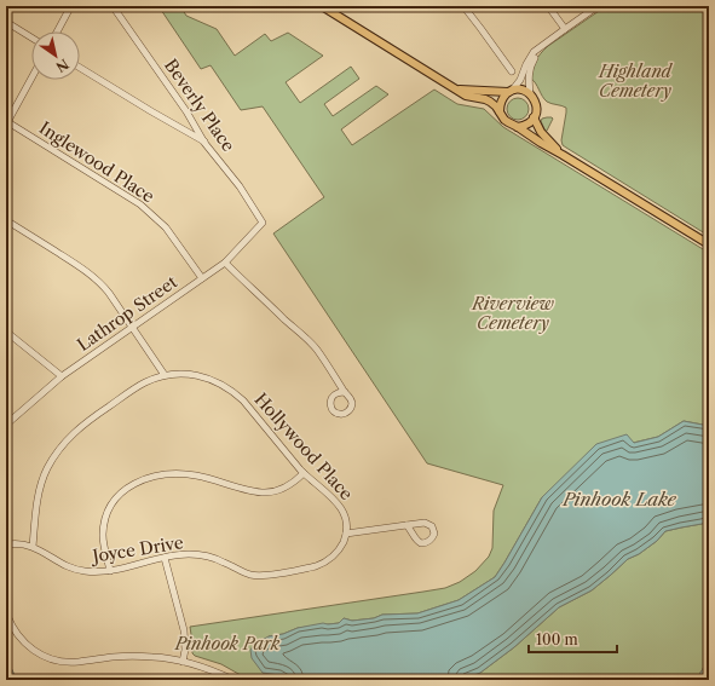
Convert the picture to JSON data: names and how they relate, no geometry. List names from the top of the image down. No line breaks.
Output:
{"streets":{"street":["Beverly Place","Inglewood Place","Lathrop Street","Hollywood Place","Joyce Drive"]},"crossings":[["Beverly Place","Lathrop Street"],["Inglewood Place","Lathrop Street"],["Hollywood Place","Joyce Drive"]],"water":["Pinhook Lake"],"parks":["Highland Cemetery","Riverview Cemetery","Pinhook Park"],"scale_bar":"100 m","north":"bottom right"}
